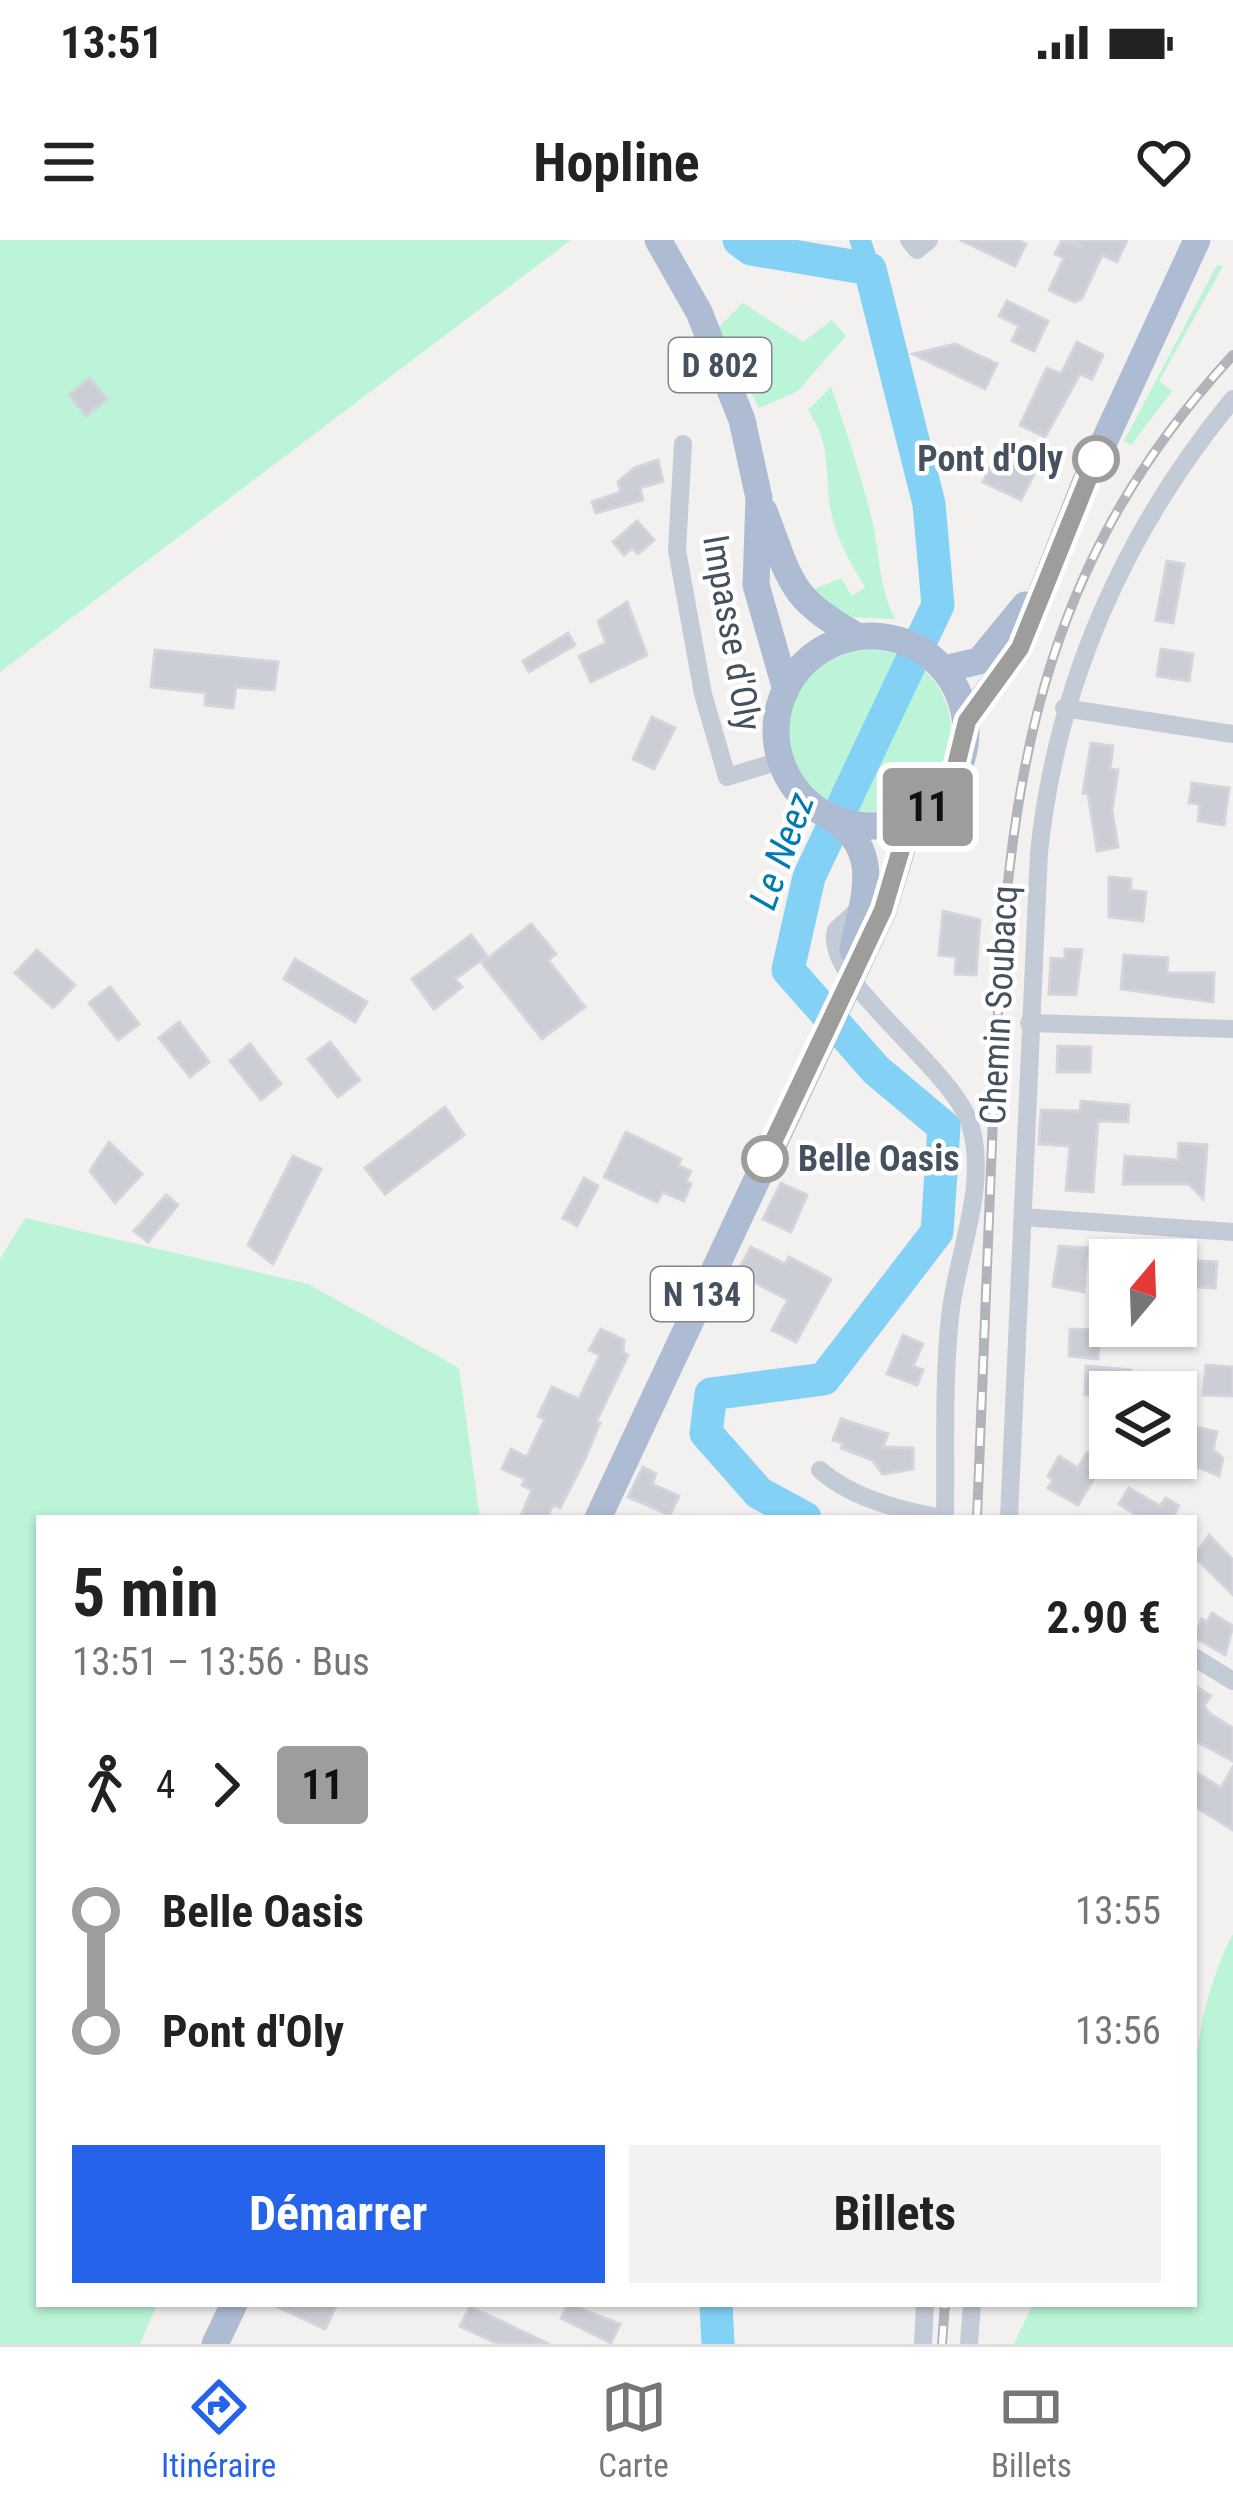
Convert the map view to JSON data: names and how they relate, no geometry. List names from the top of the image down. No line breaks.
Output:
{"streets":{"main road":["D 802","N 134"],"street":["Impasse d'Oly","Chemin Soubacq"]},"crossings":[["D 802","Impasse d'Oly"],["D 802","N 134"],["Impasse d'Oly","N 134"]],"water":["Le Neez"],"places":["Pont d'Oly","Belle Oasis"],"lines":["bus line 11"],"north":"top","page":{"status":"13:51","header":"Hopline","on_map":"11","heading":["5 min","13:51 – 13:56 · Bus","2.90 €"],"legs":["4","11"],"list":[{"name":"Belle Oasis","value":"13:55"},{"name":"Pont d'Oly","value":"13:56"}],"buttons":["Démarrer","Billets"],"tabs":["Itinéraire","Carte","Billets"]}}
